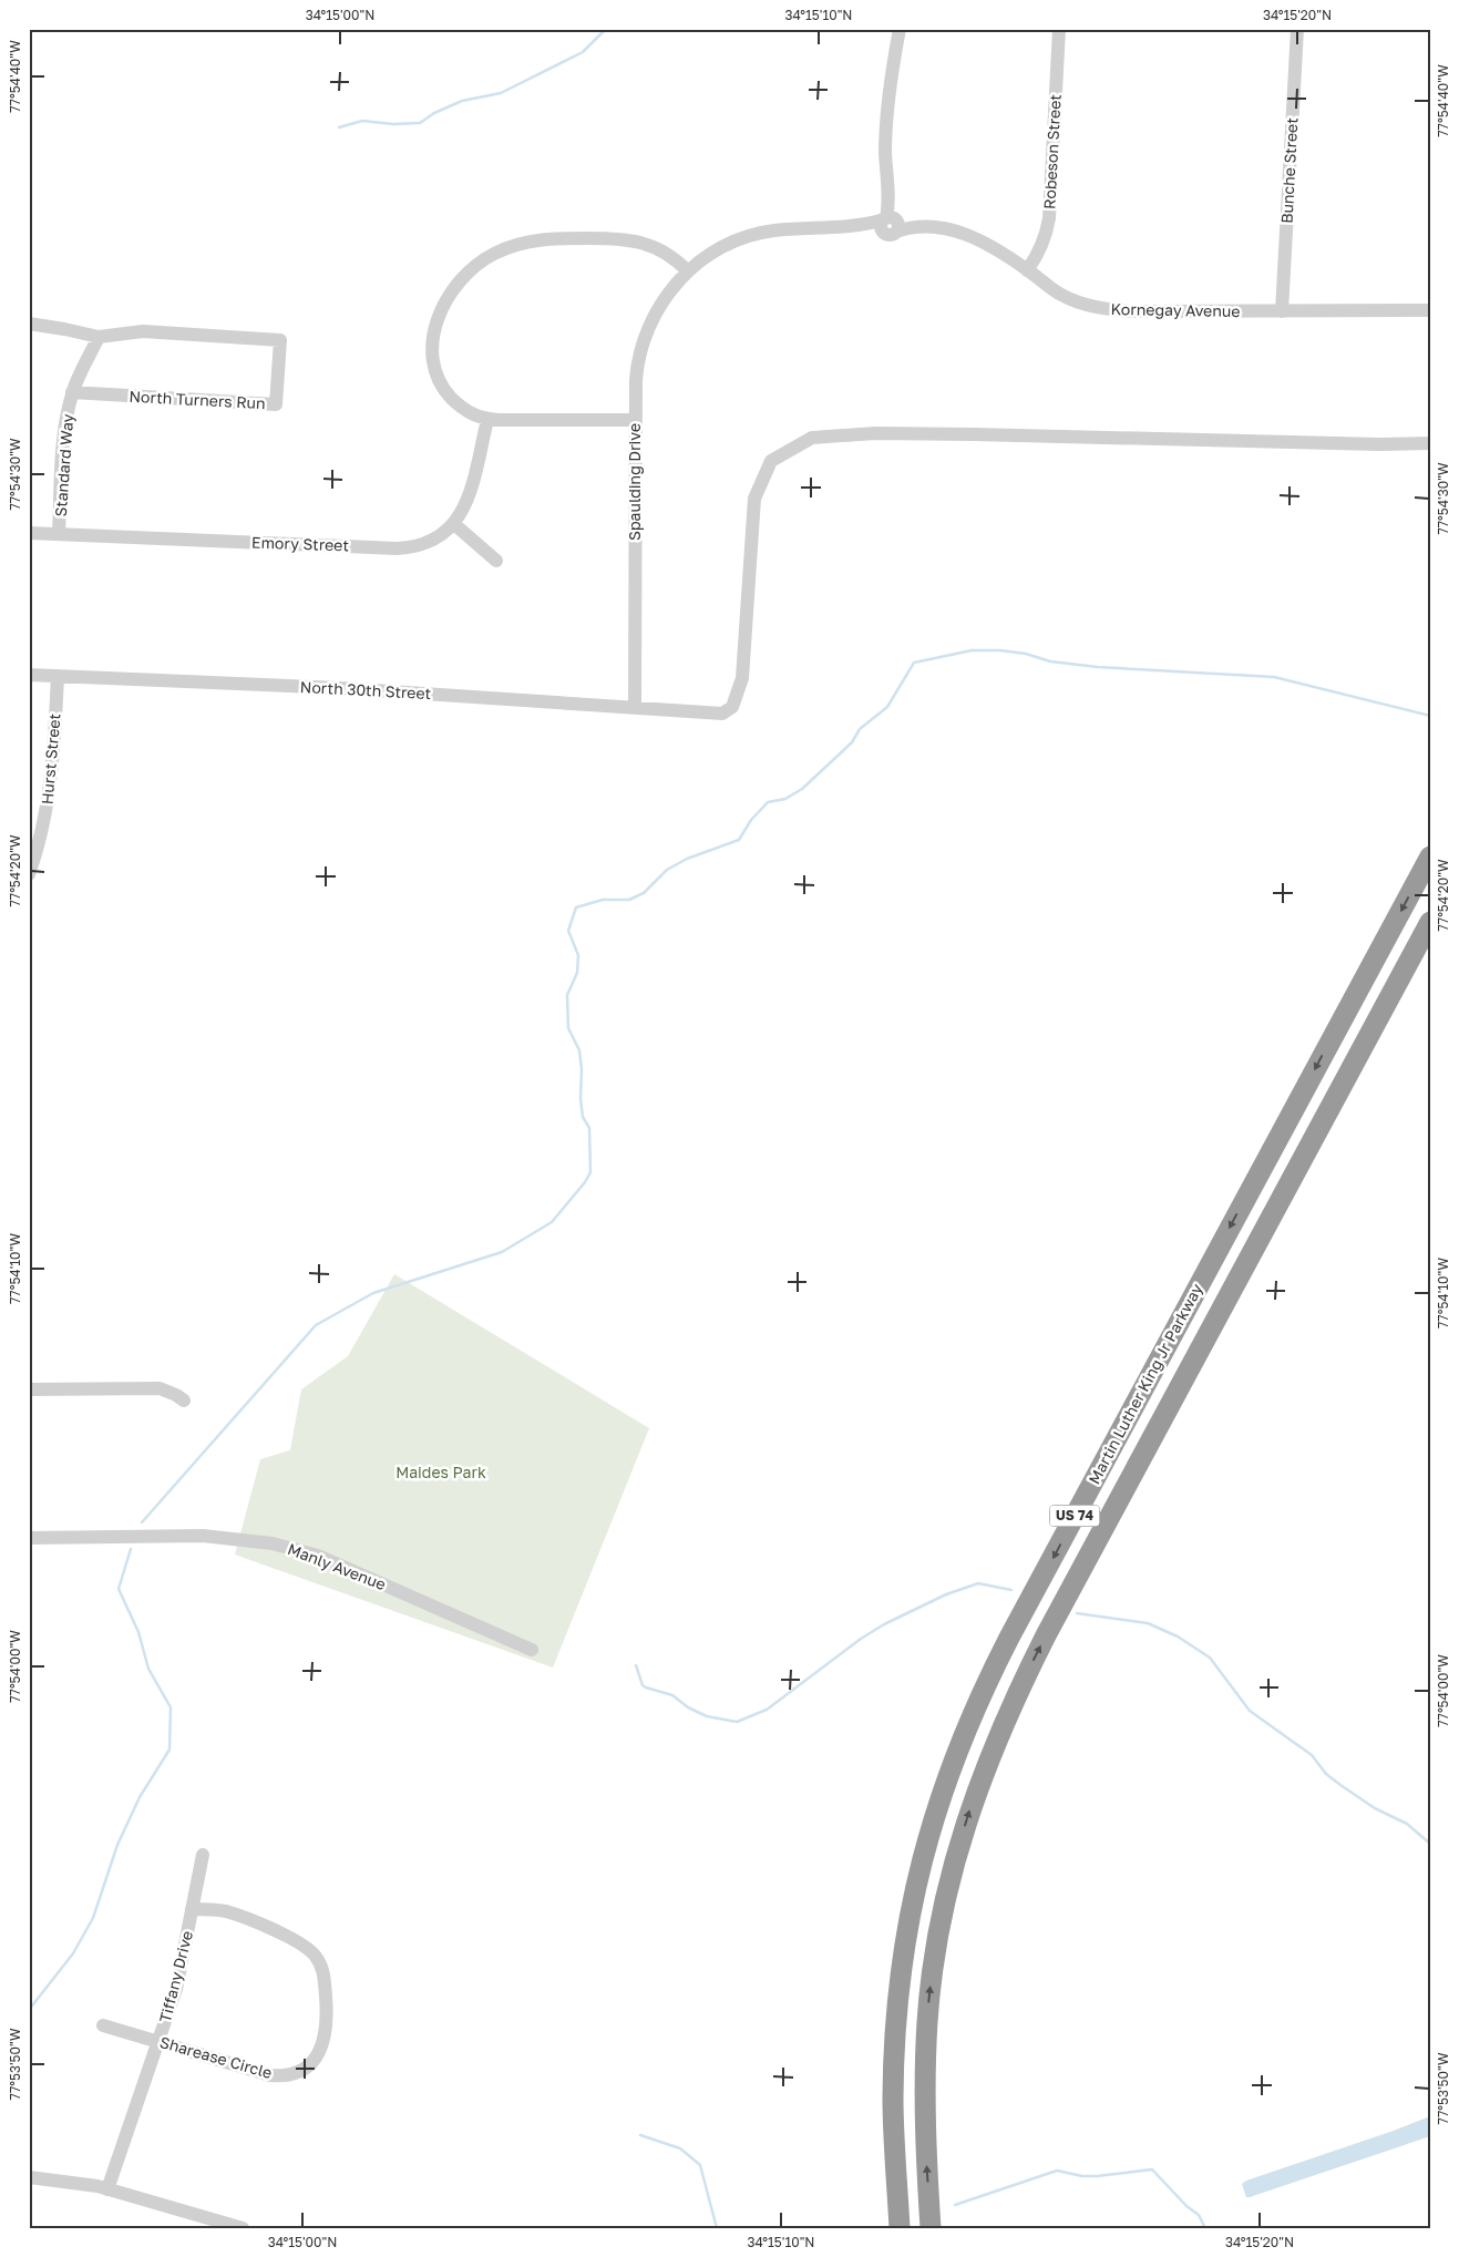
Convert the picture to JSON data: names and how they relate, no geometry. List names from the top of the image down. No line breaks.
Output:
{"streets":{"highway":["Martin Luther King Jr Parkway","US 74"],"street":["Robeson Street","Bunche Street","Kornegay Avenue","North Turners Run","Standard Way","Spaulding Drive","Emory Street","North 30th Street","Hurst Street","Manly Avenue","Tiffany Drive","Sharease Circle"]},"crossings":[["Robeson Street","Kornegay Avenue"],["Bunche Street","Kornegay Avenue"],["Kornegay Avenue","Spaulding Drive"],["North Turners Run","Standard Way"],["Standard Way","Emory Street"],["Spaulding Drive","North 30th Street"],["North 30th Street","Hurst Street"],["Tiffany Drive","Sharease Circle"]],"parks":["Maides Park"],"coordinates":["34°15'00\"N","34°15'10\"N","34°15'20\"N","77°54'40\"W","77°54'30\"W","77°54'20\"W","77°54'10\"W","77°54'00\"W","77°53'50\"W"]}
